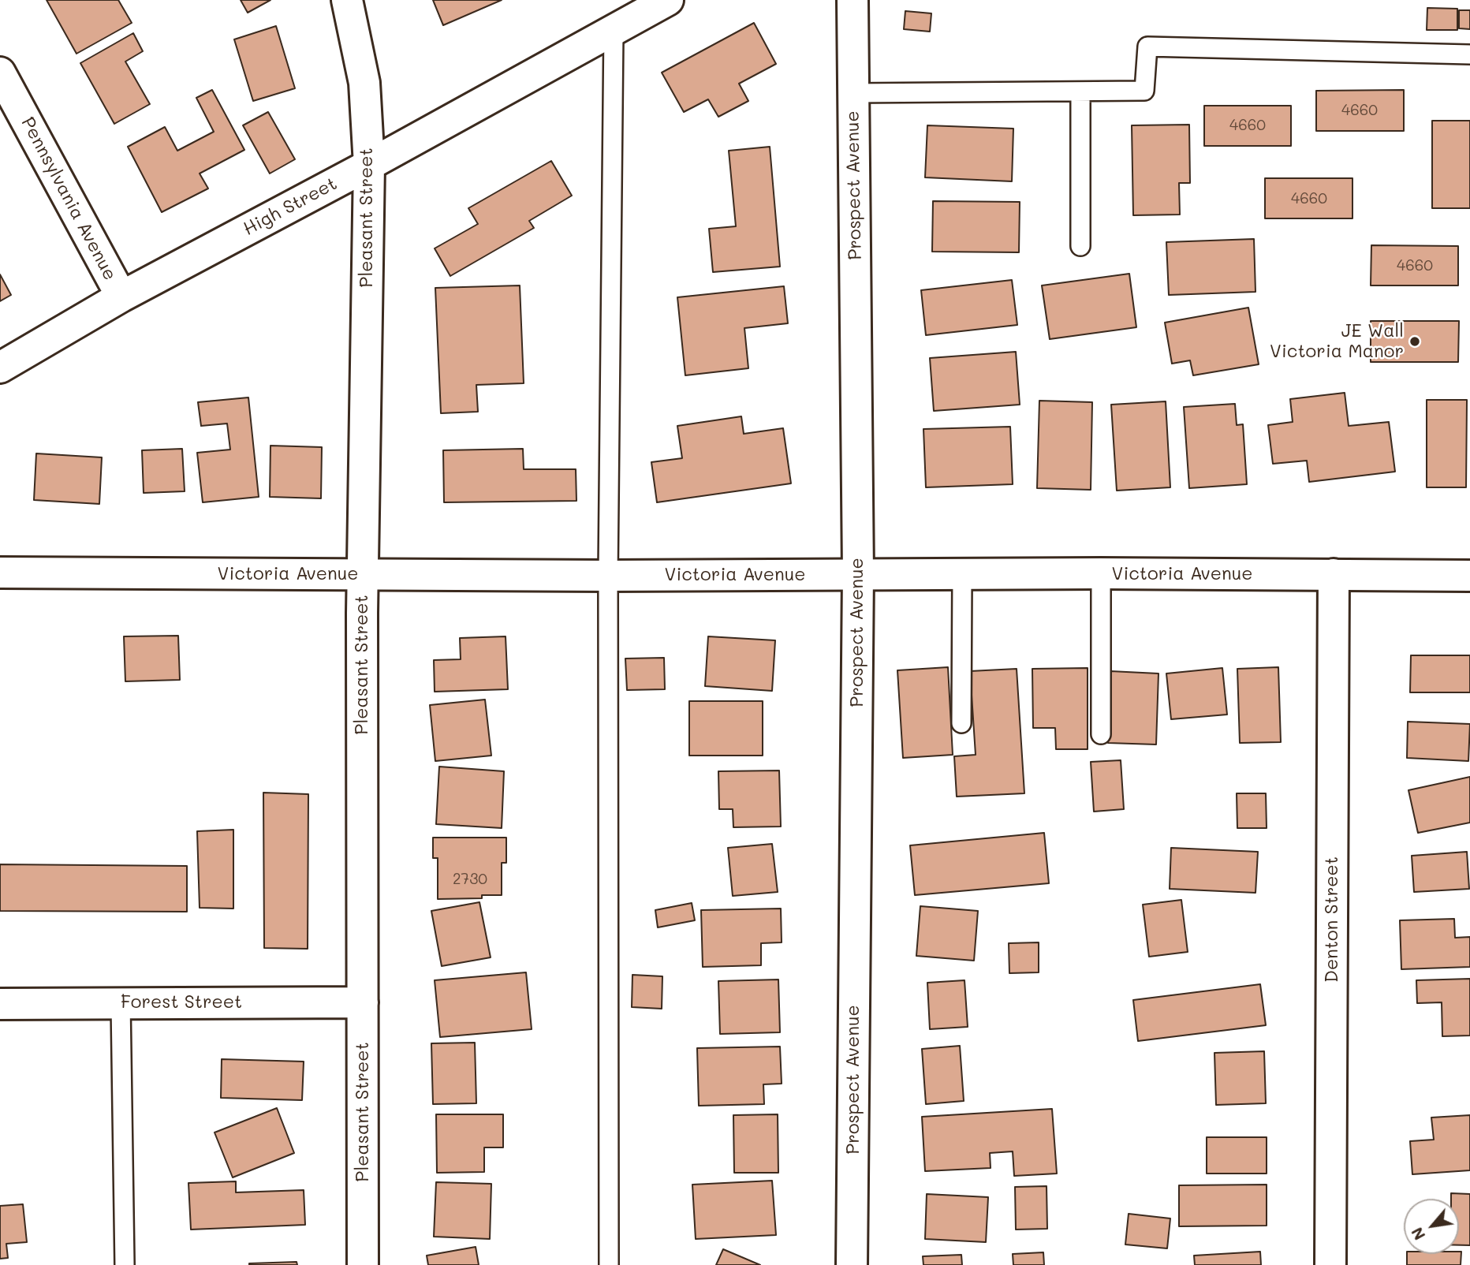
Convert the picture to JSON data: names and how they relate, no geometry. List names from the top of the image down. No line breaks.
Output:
{"streets":{"street":["Prospect Avenue","Pennsylvania Avenue","High Street","Pleasant Street","Victoria Avenue","Denton Street","Forest Street"]},"crossings":[["Prospect Avenue","Victoria Avenue"],["Pennsylvania Avenue","High Street"],["High Street","Pleasant Street"],["Pleasant Street","Victoria Avenue"],["Pleasant Street","Forest Street"],["Victoria Avenue","Denton Street"]],"places":["JE Wall Victoria Manor"],"house_numbers":["4660","4660","4660","4660","2730"],"north":"bottom left"}
